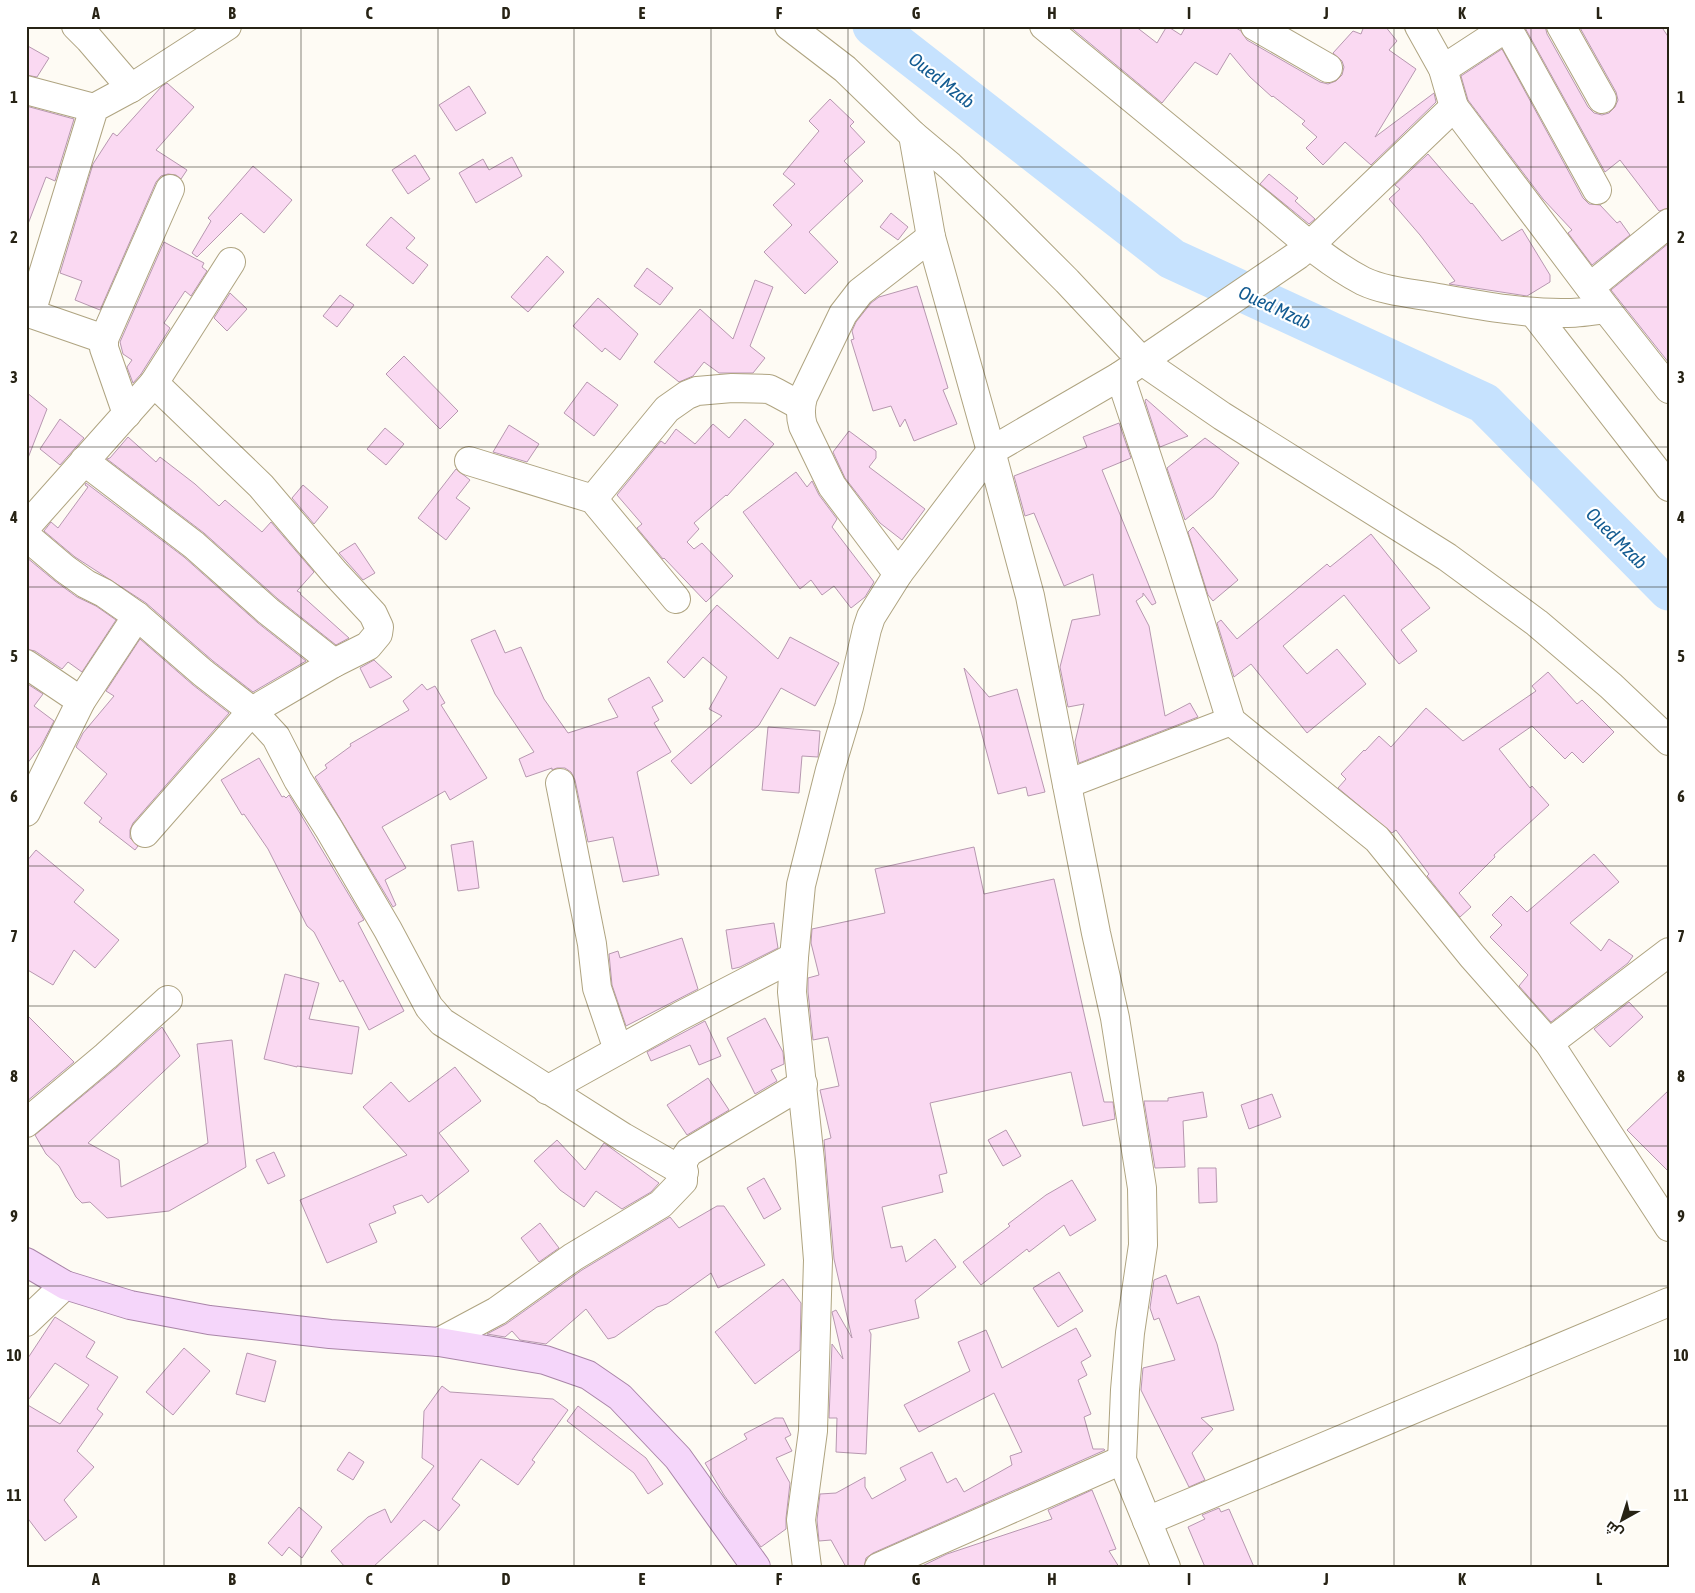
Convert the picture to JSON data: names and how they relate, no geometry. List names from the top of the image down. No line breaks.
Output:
{"water":["Oued Mzab"],"north":"bottom left","grid":{"columns":["A","B","C","D","E","F","G","H","I","J","K","L"],"rows":["1","2","3","4","5","6","7","8","9","10","11"]}}
